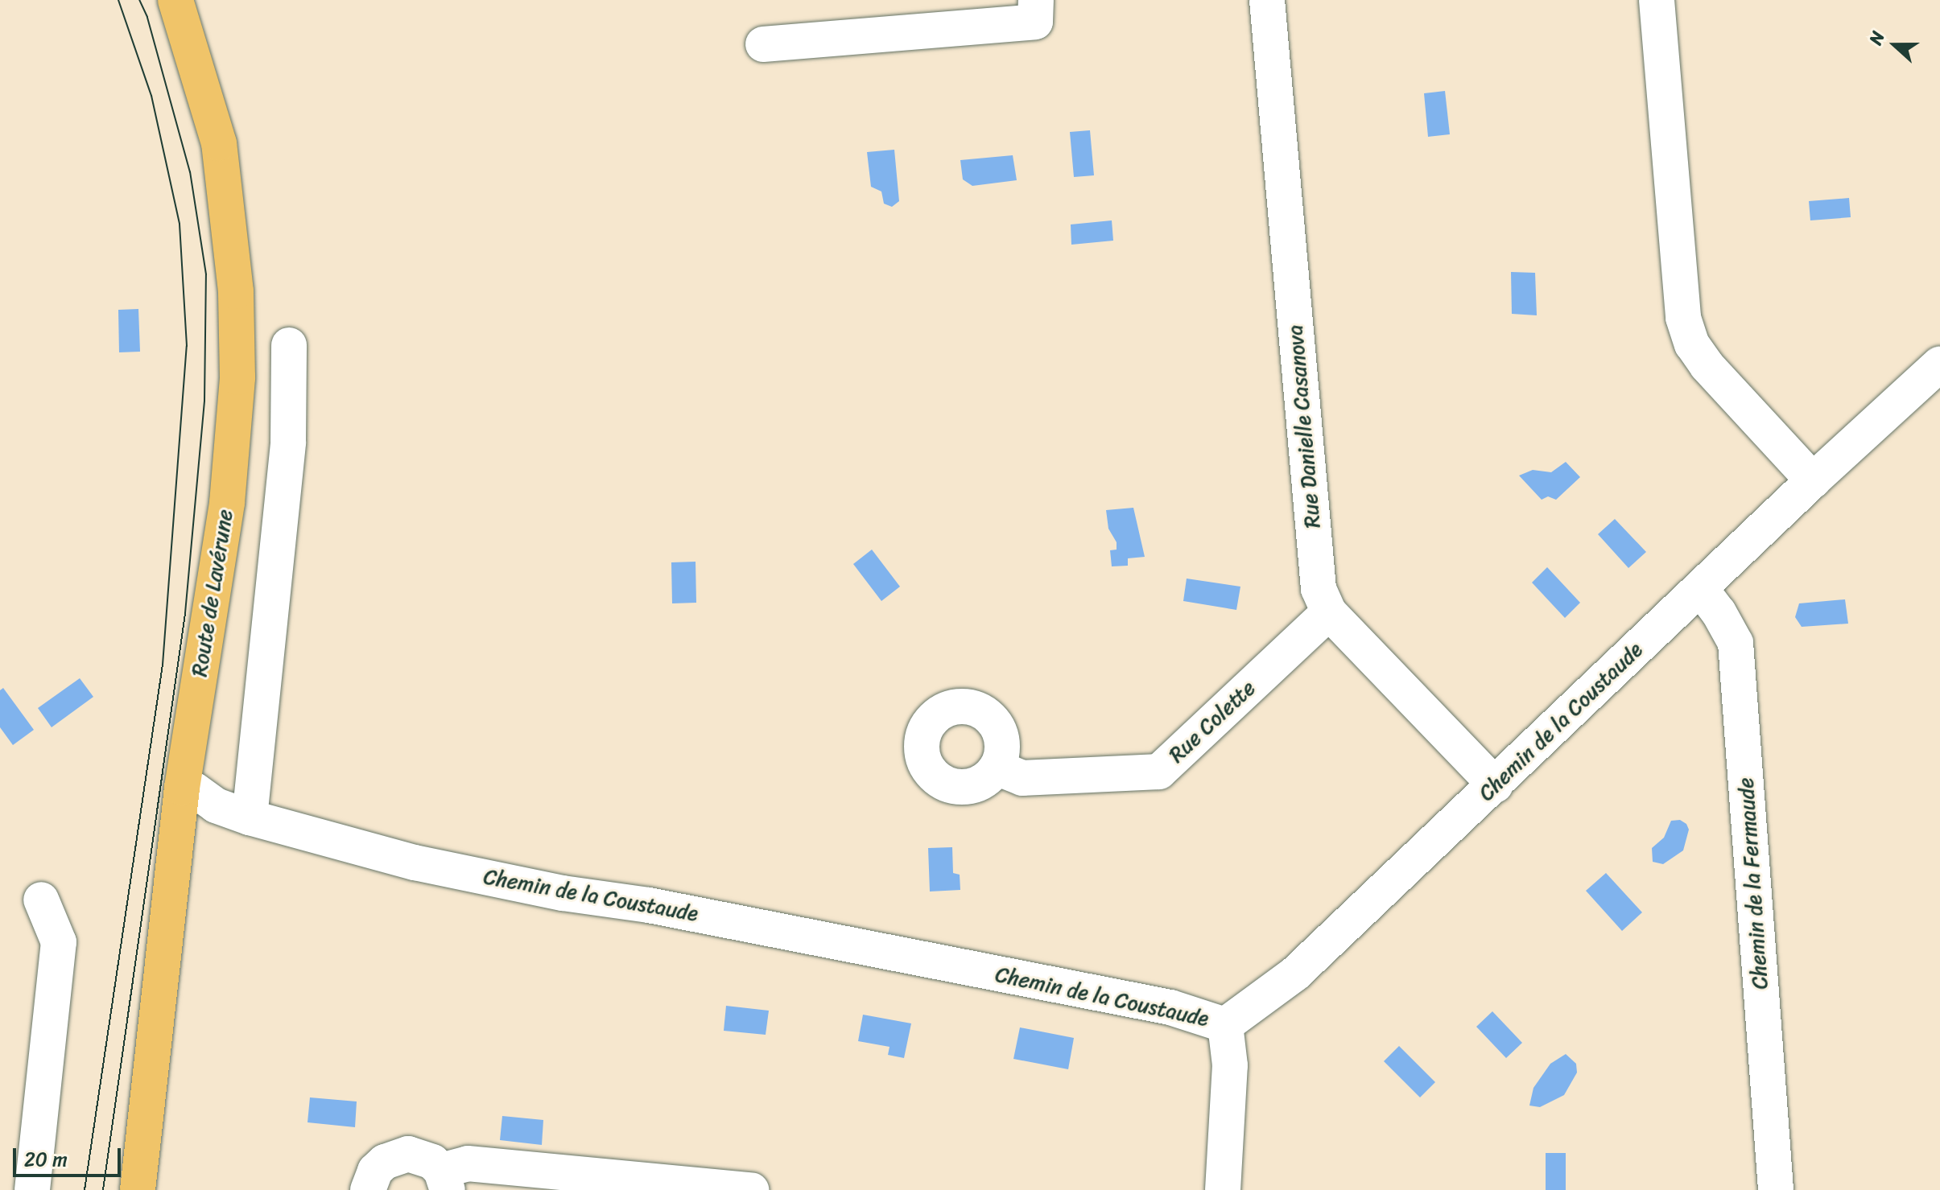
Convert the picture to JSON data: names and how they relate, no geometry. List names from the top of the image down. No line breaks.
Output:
{"streets":{"main road":["Route de Lavérune"],"street":["Rue Danielle Casanova","Rue Colette","Chemin de la Coustaude","Chemin de la Fermaude"]},"crossings":[["Rue Danielle Casanova","Rue Colette"],["Rue Danielle Casanova","Chemin de la Coustaude"],["Route de Lavérune","Chemin de la Coustaude"],["Chemin de la Coustaude","Chemin de la Fermaude"]],"scale_bar":"20 m","north":"left"}
